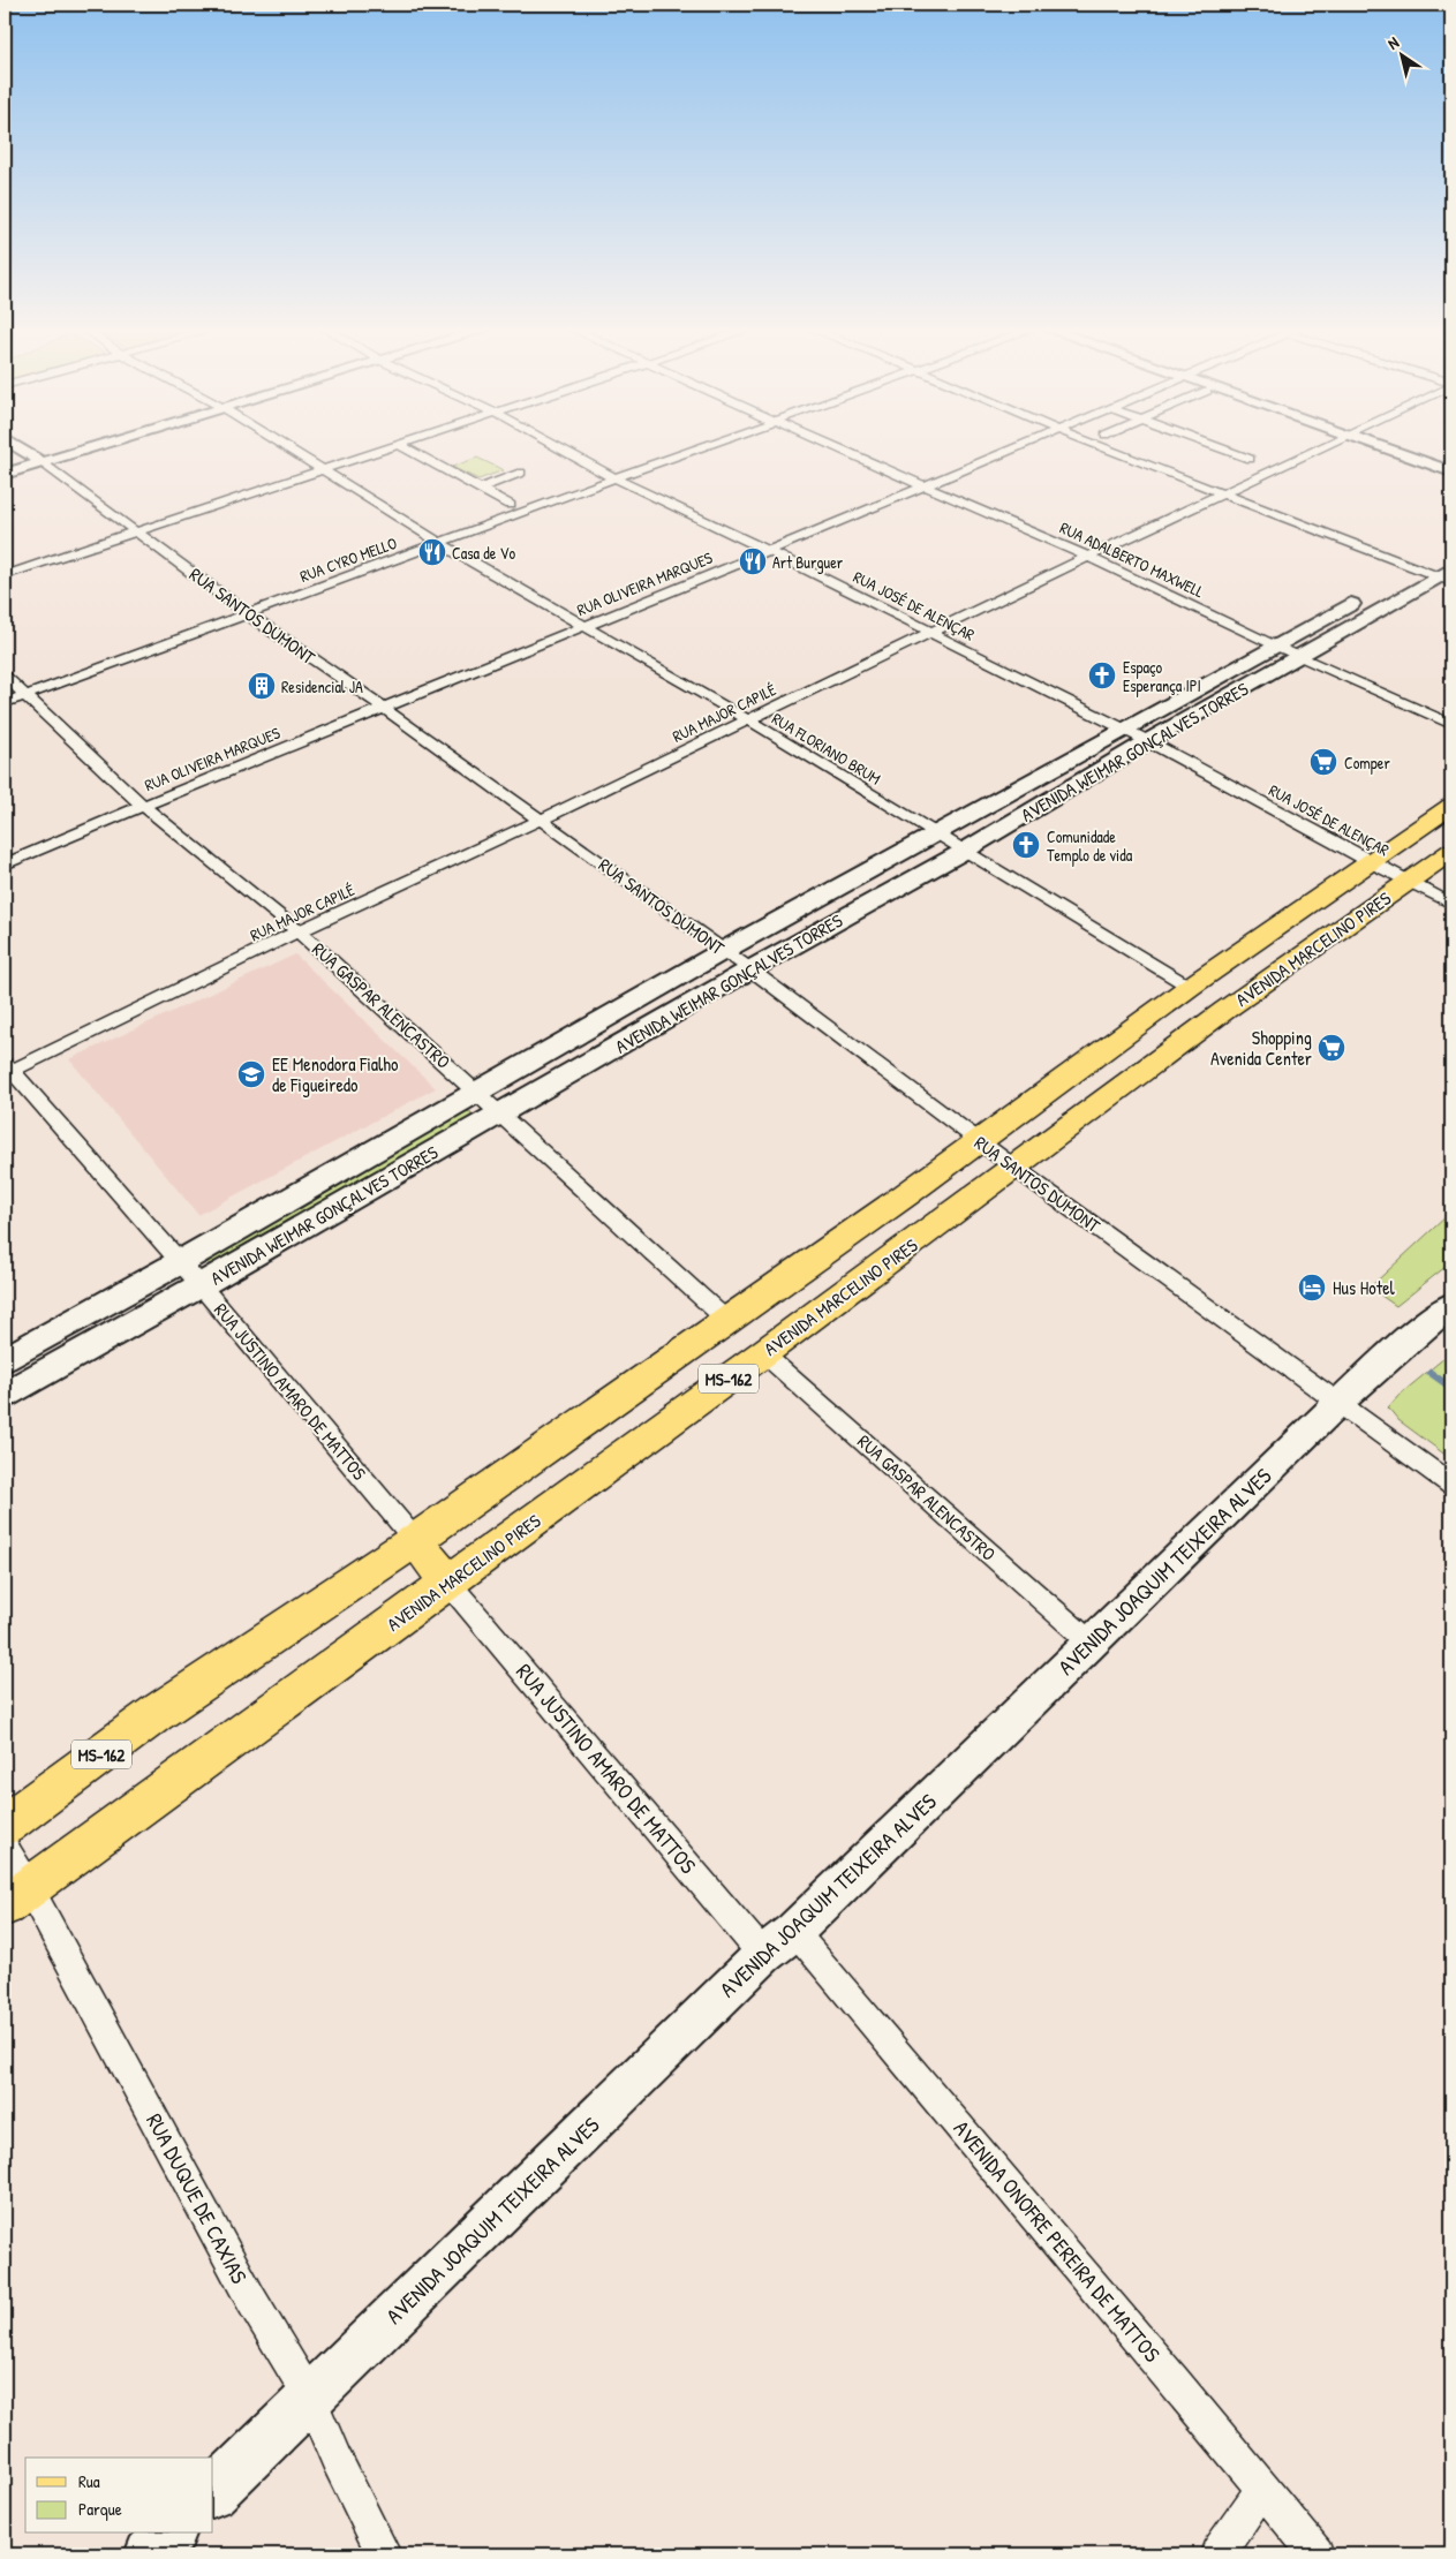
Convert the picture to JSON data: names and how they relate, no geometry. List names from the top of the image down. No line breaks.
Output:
{"streets":{"main road":["AVENIDA WEIMAR GONÇALVES TORRES","AVENIDA MARCELINO PIRES","MS-162","AVENIDA JOAQUIM TEIXEIRA ALVES"],"street":["RUA CYRO MELLO","RUA ADALBERTO MAXWELL","RUA OLIVEIRA MARQUES","RUA JOSÉ DE ALENÇAR","RUA SANTOS DUMONT","RUA MAJOR CAPILÉ","RUA FLORIANO BRUM","RUA GASPAR ALENCASTRO","RUA JUSTINO AMARO DE MATTOS","RUA DUQUE DE CAXIAS","AVENIDA ONOFRE PEREIRA DE MATTOS"]},"crossings":[["RUA CYRO MELLO","RUA JOSÉ DE ALENÇAR"],["RUA CYRO MELLO","RUA SANTOS DUMONT"],["RUA CYRO MELLO","RUA FLORIANO BRUM"],["RUA CYRO MELLO","RUA GASPAR ALENCASTRO"],["RUA ADALBERTO MAXWELL","RUA OLIVEIRA MARQUES"],["RUA ADALBERTO MAXWELL","RUA MAJOR CAPILÉ"],["RUA ADALBERTO MAXWELL","AVENIDA WEIMAR GONÇALVES TORRES"],["RUA OLIVEIRA MARQUES","RUA JOSÉ DE ALENÇAR"],["RUA OLIVEIRA MARQUES","RUA SANTOS DUMONT"],["RUA OLIVEIRA MARQUES","RUA FLORIANO BRUM"],["RUA OLIVEIRA MARQUES","RUA GASPAR ALENCASTRO"],["RUA JOSÉ DE ALENÇAR","RUA MAJOR CAPILÉ"],["RUA JOSÉ DE ALENÇAR","AVENIDA WEIMAR GONÇALVES TORRES"],["RUA JOSÉ DE ALENÇAR","AVENIDA MARCELINO PIRES"],["RUA SANTOS DUMONT","RUA MAJOR CAPILÉ"],["RUA SANTOS DUMONT","AVENIDA WEIMAR GONÇALVES TORRES"],["RUA SANTOS DUMONT","AVENIDA MARCELINO PIRES"],["RUA SANTOS DUMONT","AVENIDA JOAQUIM TEIXEIRA ALVES"],["RUA MAJOR CAPILÉ","RUA FLORIANO BRUM"],["RUA MAJOR CAPILÉ","RUA GASPAR ALENCASTRO"],["RUA MAJOR CAPILÉ","RUA JUSTINO AMARO DE MATTOS"],["RUA FLORIANO BRUM","AVENIDA WEIMAR GONÇALVES TORRES"],["RUA FLORIANO BRUM","AVENIDA MARCELINO PIRES"],["AVENIDA WEIMAR GONÇALVES TORRES","RUA GASPAR ALENCASTRO"],["AVENIDA WEIMAR GONÇALVES TORRES","RUA JUSTINO AMARO DE MATTOS"],["AVENIDA MARCELINO PIRES","RUA GASPAR ALENCASTRO"],["AVENIDA MARCELINO PIRES","RUA JUSTINO AMARO DE MATTOS"],["AVENIDA MARCELINO PIRES","RUA DUQUE DE CAXIAS"],["RUA GASPAR ALENCASTRO","AVENIDA JOAQUIM TEIXEIRA ALVES"],["RUA JUSTINO AMARO DE MATTOS","AVENIDA JOAQUIM TEIXEIRA ALVES"],["RUA JUSTINO AMARO DE MATTOS","AVENIDA ONOFRE PEREIRA DE MATTOS"],["AVENIDA JOAQUIM TEIXEIRA ALVES","RUA DUQUE DE CAXIAS"],["AVENIDA JOAQUIM TEIXEIRA ALVES","AVENIDA ONOFRE PEREIRA DE MATTOS"]],"places":{"restaurant":["Casa de Vo","Art Burguer"],"church":["Espaço Esperança IPI","Comunidade Templo de vida"],"building":["Residencial JA"],"supermarket":["Comper","Shopping Avenida Center"],"school or university":["EE Menodora Fialho de Figueiredo"],"hotel":["Hus Hotel"]},"legend":["Rua","Parque"],"north":"top left"}
